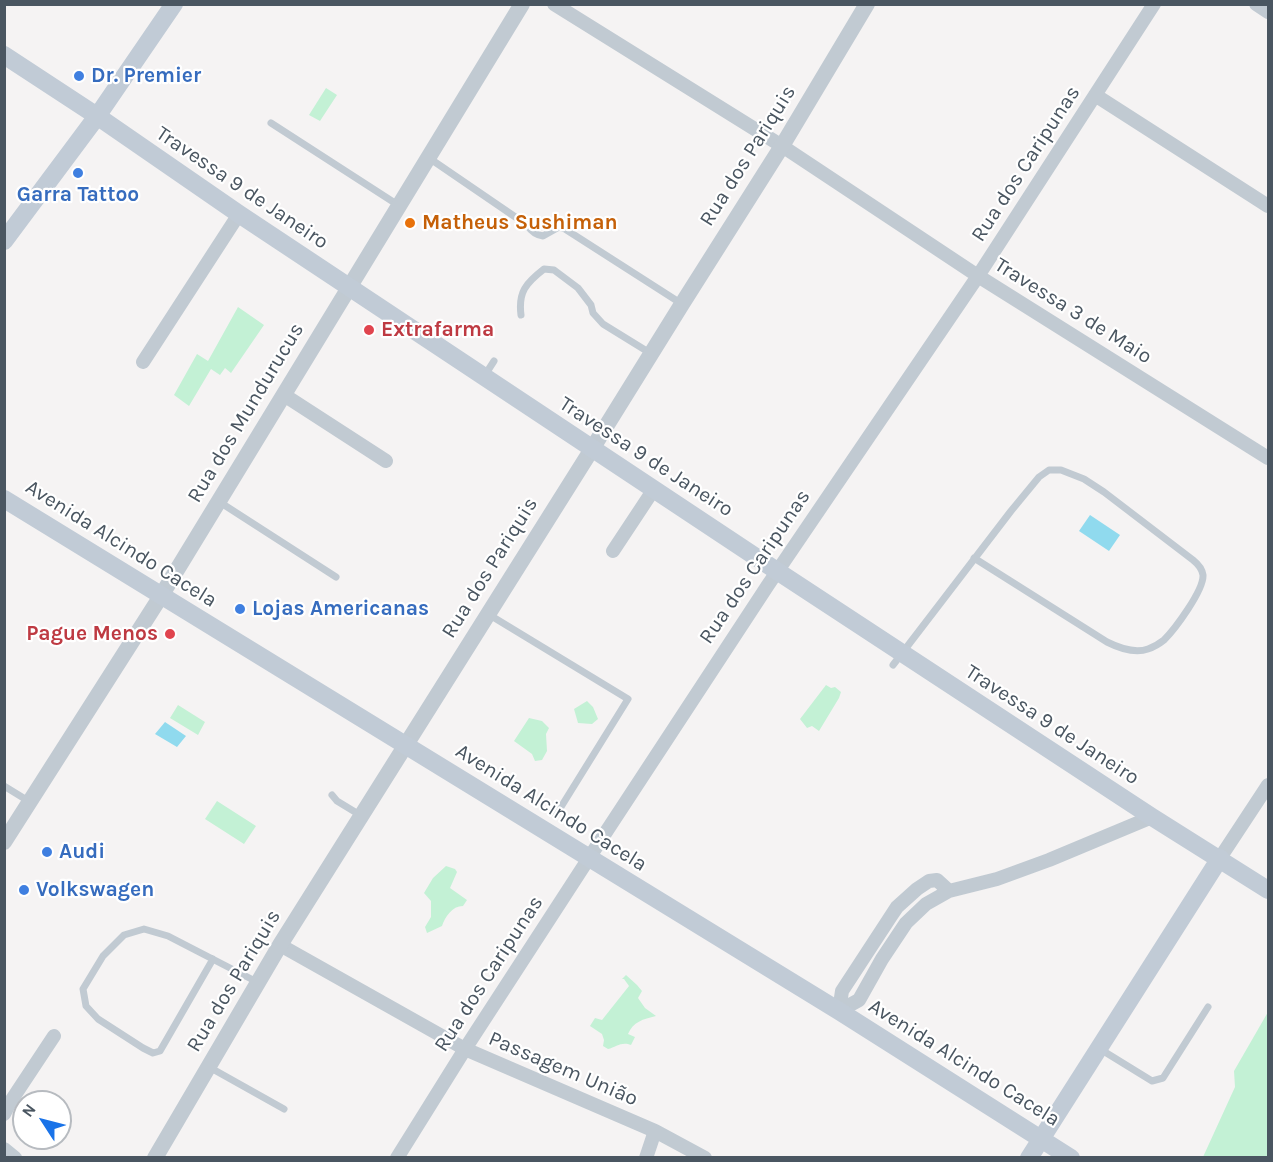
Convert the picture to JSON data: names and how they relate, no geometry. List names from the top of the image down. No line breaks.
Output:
{"streets":{"main road":["Travessa 9 de Janeiro","Avenida Alcindo Cacela"],"street":["Rua dos Pariquis","Rua dos Caripunas","Travessa 3 de Maio","Rua dos Mundurucus","Passagem União"]},"crossings":[["Rua dos Pariquis","Travessa 9 de Janeiro"],["Rua dos Pariquis","Travessa 3 de Maio"],["Rua dos Pariquis","Avenida Alcindo Cacela"],["Rua dos Pariquis","Passagem União"],["Rua dos Caripunas","Travessa 9 de Janeiro"],["Rua dos Caripunas","Travessa 3 de Maio"],["Rua dos Caripunas","Avenida Alcindo Cacela"],["Rua dos Caripunas","Passagem União"],["Travessa 9 de Janeiro","Rua dos Mundurucus"],["Rua dos Mundurucus","Avenida Alcindo Cacela"]],"places":["Dr. Premier","Garra Tattoo","Matheus Sushiman","Extrafarma","Lojas Americanas","Pague Menos","Audi","Volkswagen"],"north":"top left"}
